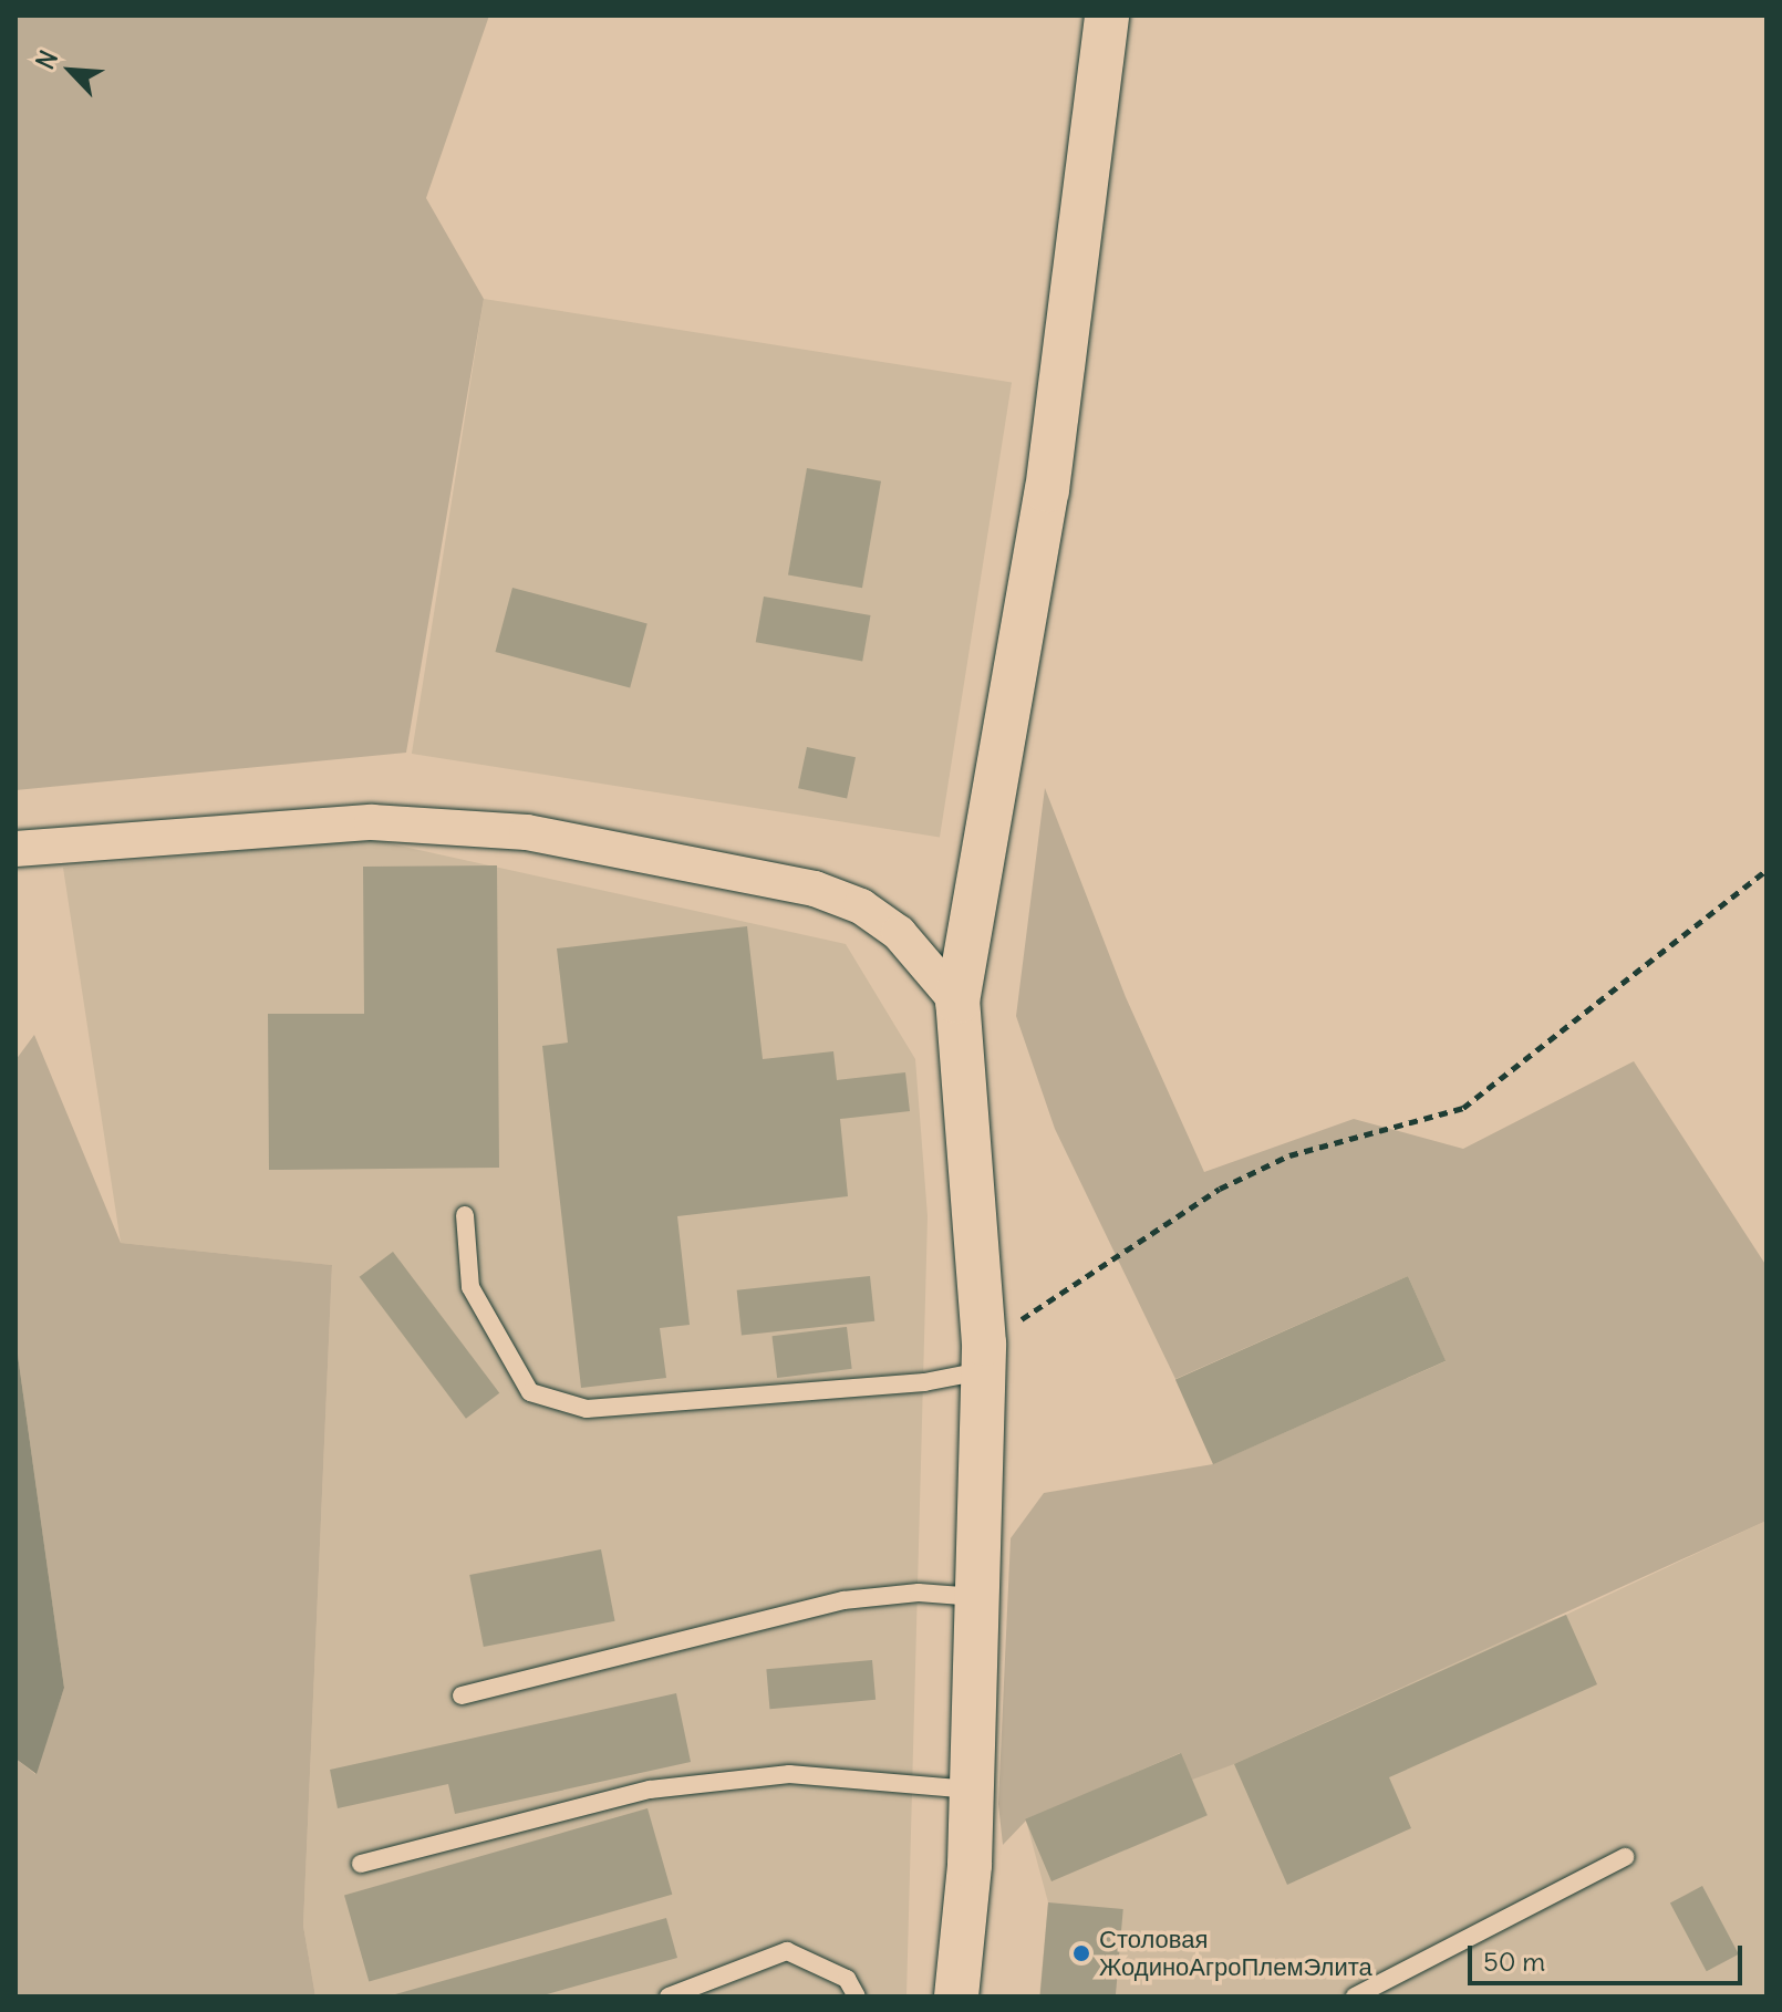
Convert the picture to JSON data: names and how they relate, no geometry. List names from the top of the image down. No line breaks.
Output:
{"places":["Столовая ЖодиноАгроПлемЭлита"],"scale_bar":"50 m","north":"top left"}
